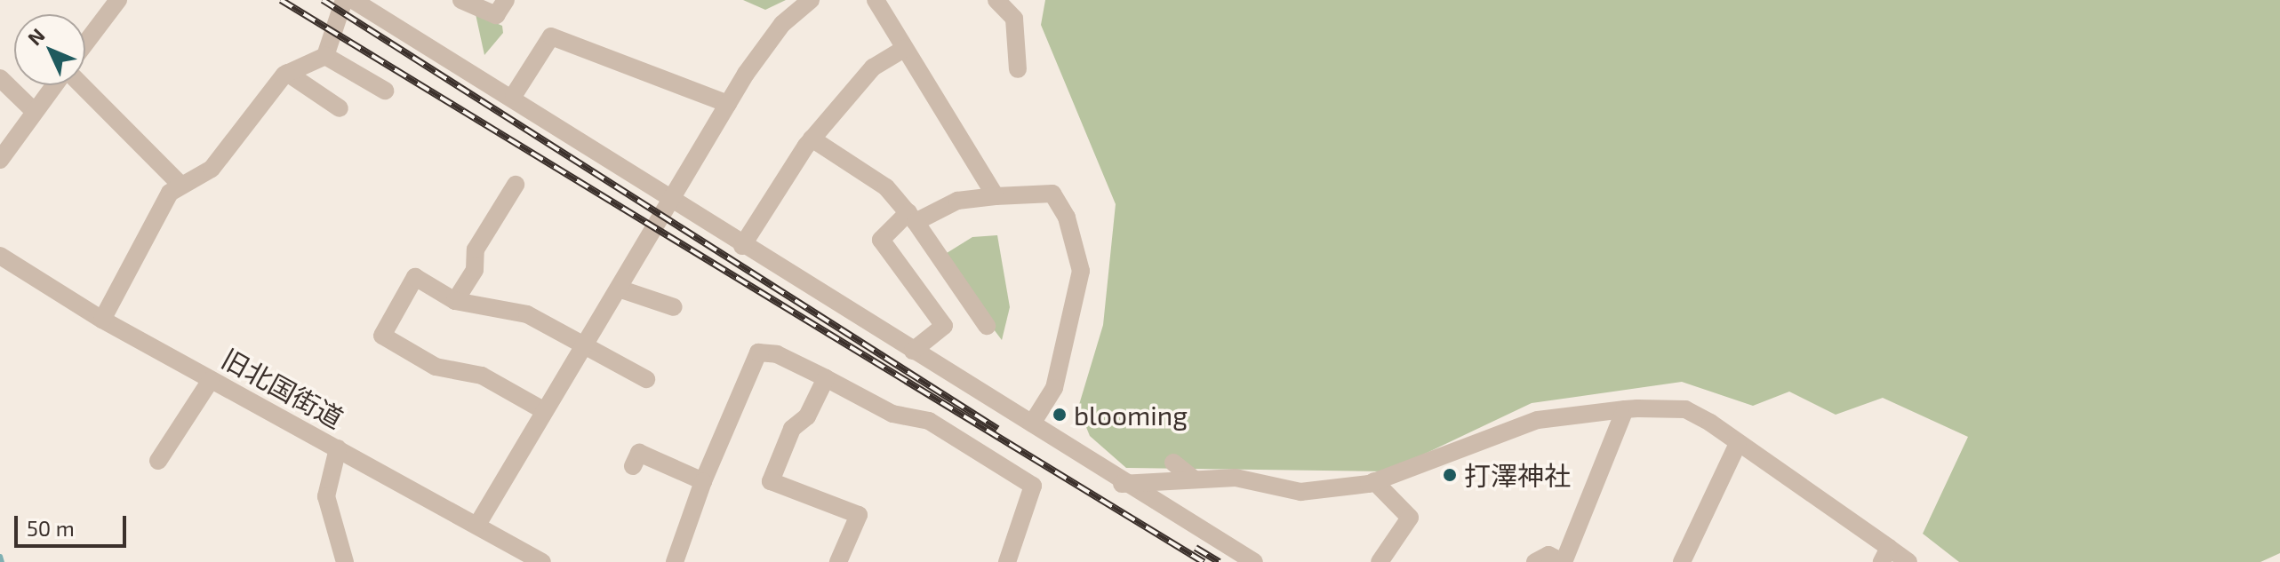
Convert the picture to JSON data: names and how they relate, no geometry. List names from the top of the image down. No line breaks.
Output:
{"streets":{"street":["旧北国街道"]},"places":["blooming","打澤神社"],"scale_bar":"50 m","north":"top left"}
